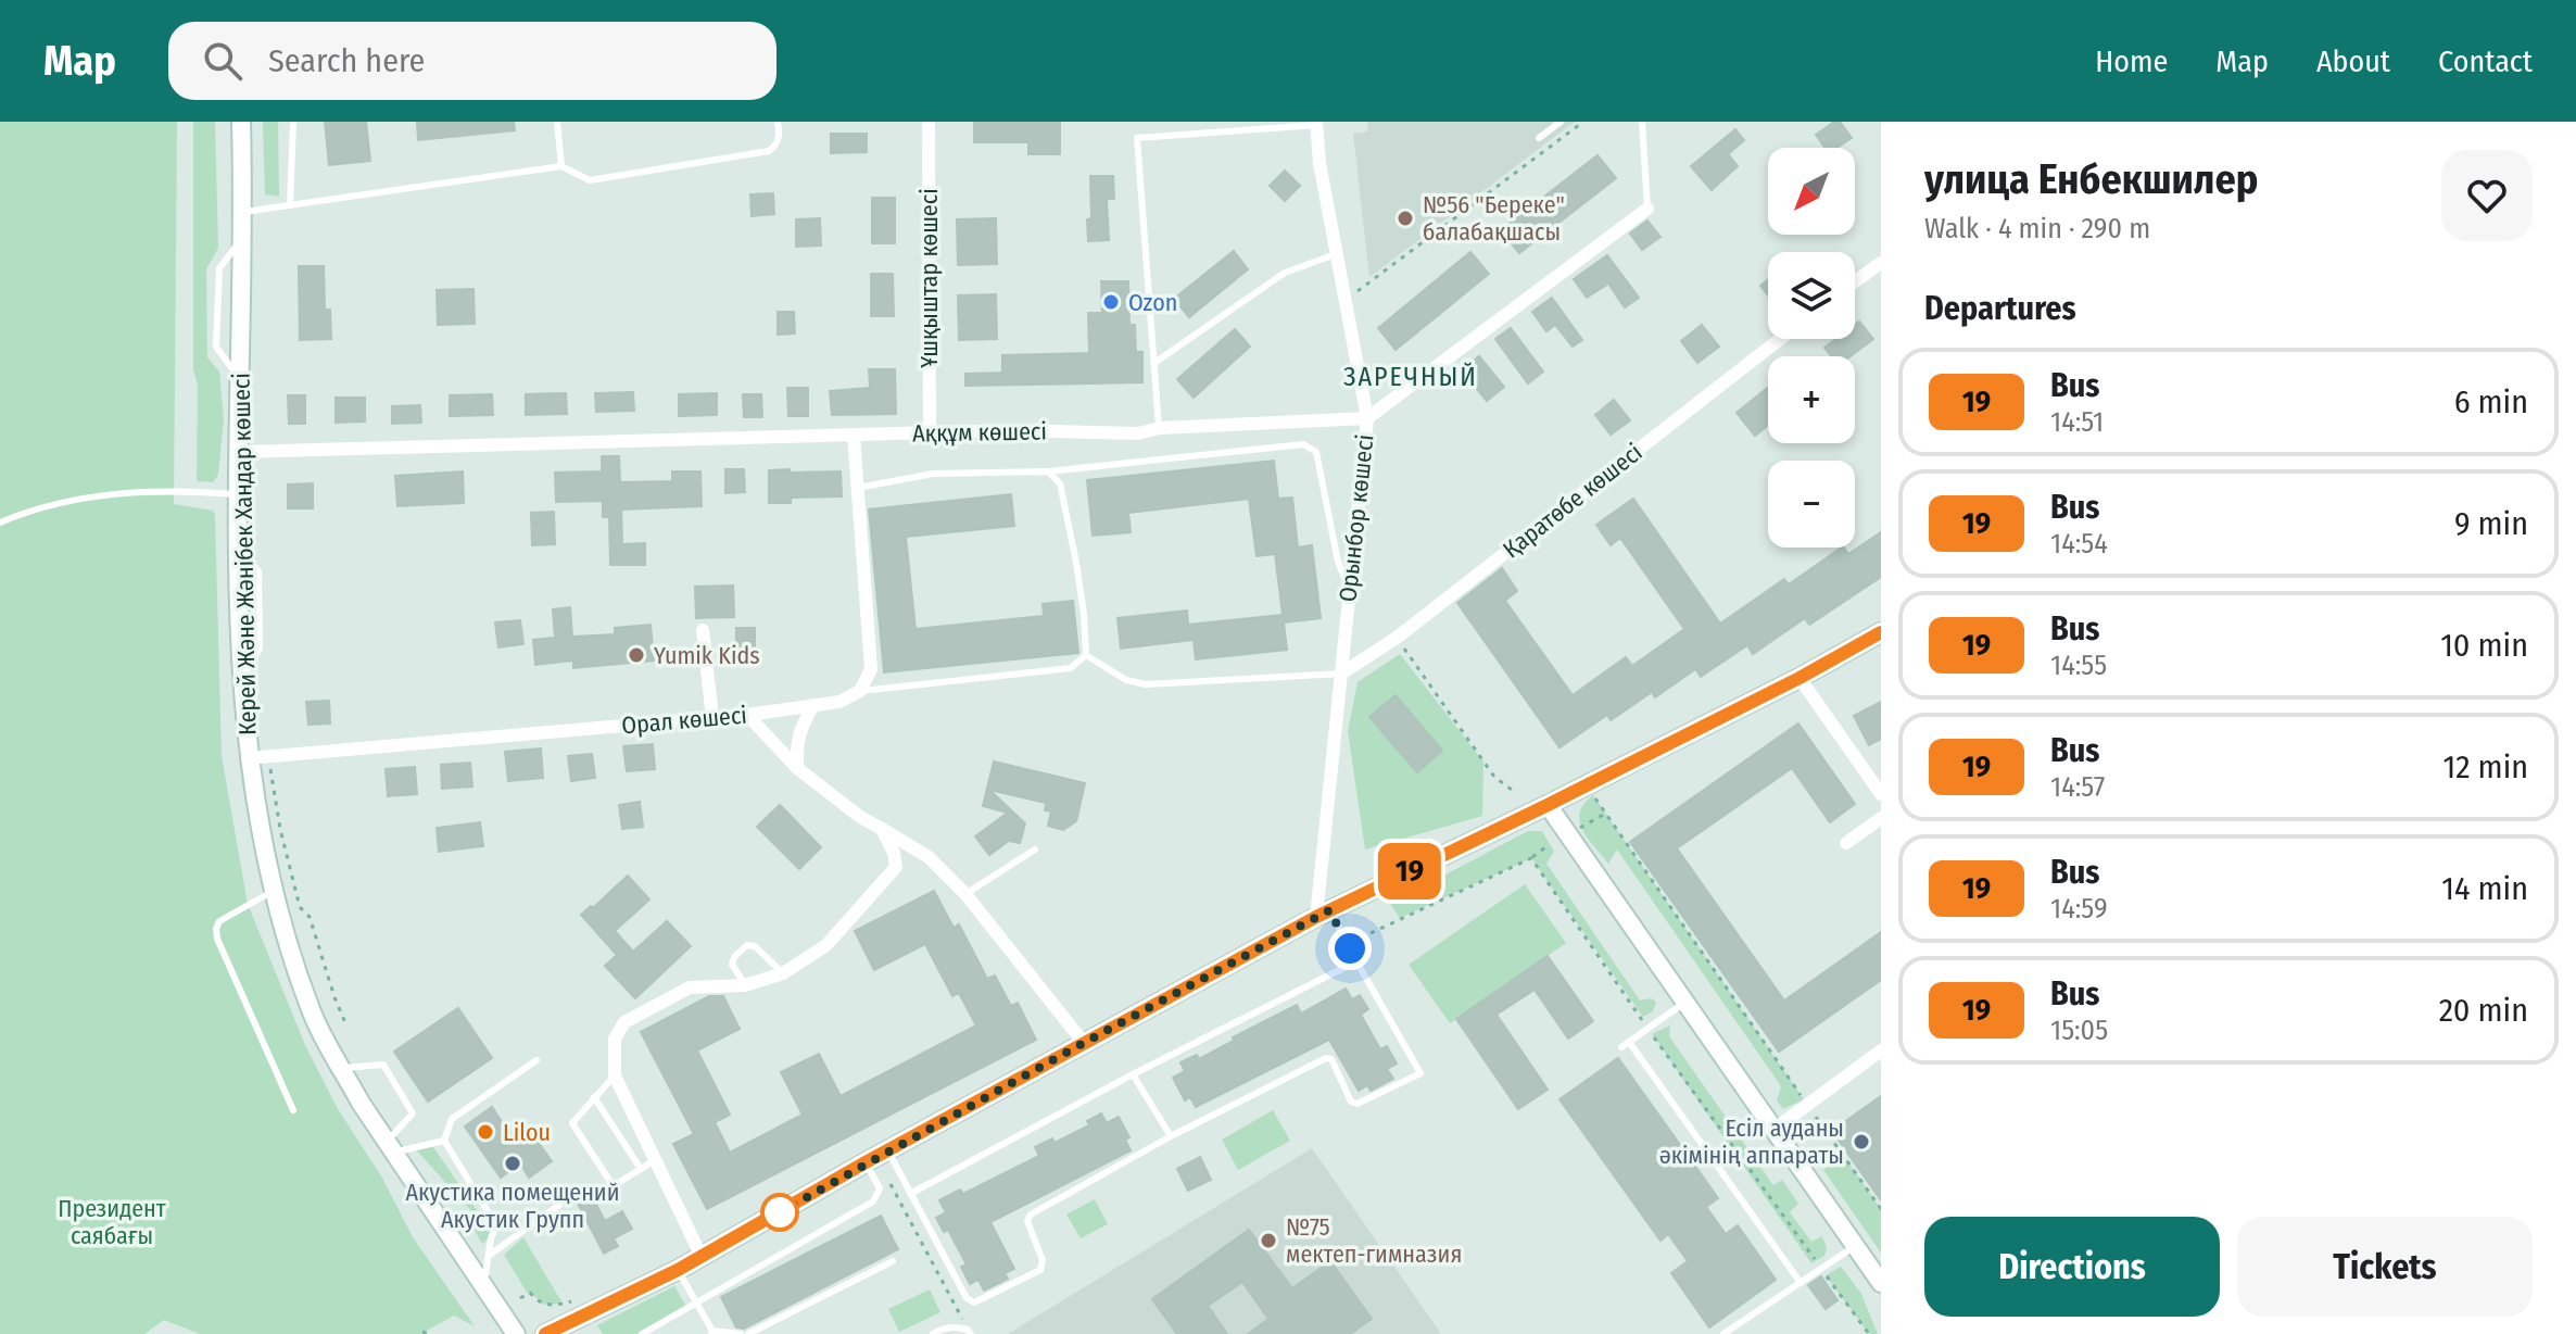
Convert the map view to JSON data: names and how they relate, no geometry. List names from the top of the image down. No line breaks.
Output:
{"streets":{"street":["Ұшқыштар көшесі","Аққұм көшесі","Қаратөбе көшесі","Орынбор көшесі","Керей Және Жәнібек Хандар көшесі","Орал көшесі"]},"crossings":[["Ұшқыштар көшесі","Аққұм көшесі"],["Аққұм көшесі","Орынбор көшесі"],["Аққұм көшесі","Керей Және Жәнібек Хандар көшесі"],["Қаратөбе көшесі","Орынбор көшесі"],["Керей Және Жәнібек Хандар көшесі","Орал көшесі"]],"districts":["ЗАРЕЧНЫЙ"],"parks":["Президент саябағы"],"places":["№56 \"Береке\" балабақшасы","Ozon","Yumik Kids","Lilou","Есіл ауданы әкімінің аппараты","Акустика помещений Акустик Групп","№75 мектеп-гимназия"],"lines":["bus line 19"],"north":"bottom left","page":{"header":"Map","search":"Search here","nav":["Home","Map","About","Contact"],"on_map":"19","heading":[["улица Енбекшилер","Walk · 4 min · 290 m"],"Departures"],"map_buttons":["+","−"],"list":[{"mark":"19","name":"Bus","note":"14:51","value":"6 min"},{"mark":"19","name":"Bus","note":"14:54","value":"9 min"},{"mark":"19","name":"Bus","note":"14:55","value":"10 min"},{"mark":"19","name":"Bus","note":"14:57","value":"12 min"},{"mark":"19","name":"Bus","note":"14:59","value":"14 min"},{"mark":"19","name":"Bus","note":"15:05","value":"20 min"}],"buttons":["Directions","Tickets"]}}
